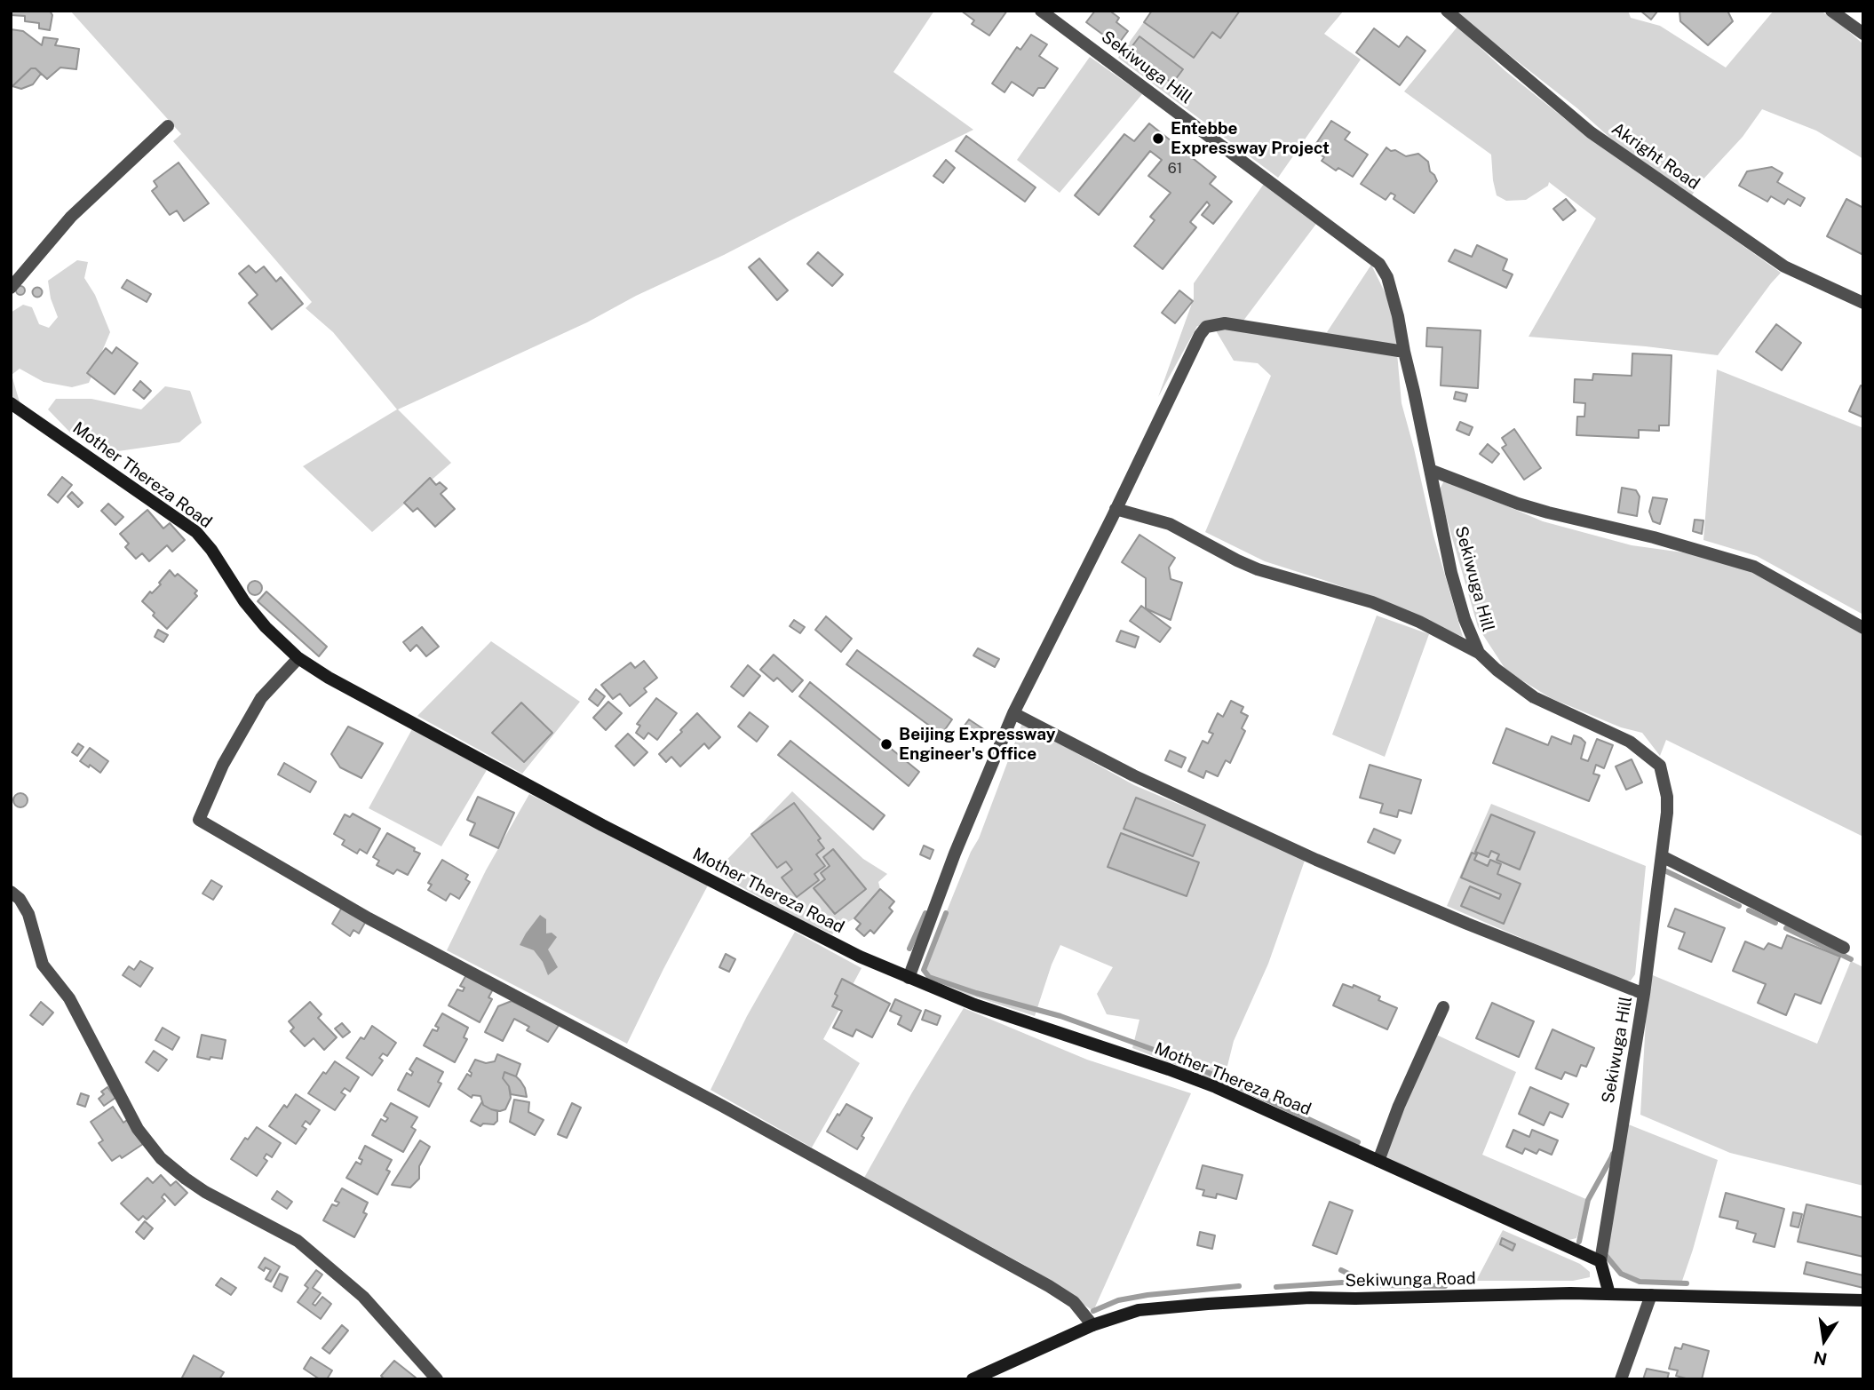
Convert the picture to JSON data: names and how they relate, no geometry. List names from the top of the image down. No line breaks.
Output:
{"streets":{"street":["Sekiwuga Hill","Akright Road","Mother Thereza Road","Sekiwunga Road"]},"crossings":[["Sekiwuga Hill","Mother Thereza Road"]],"places":["Entebbe Expressway Project","Beijing Expressway Engineer's Office"],"house_numbers":["61"],"north":"bottom"}
